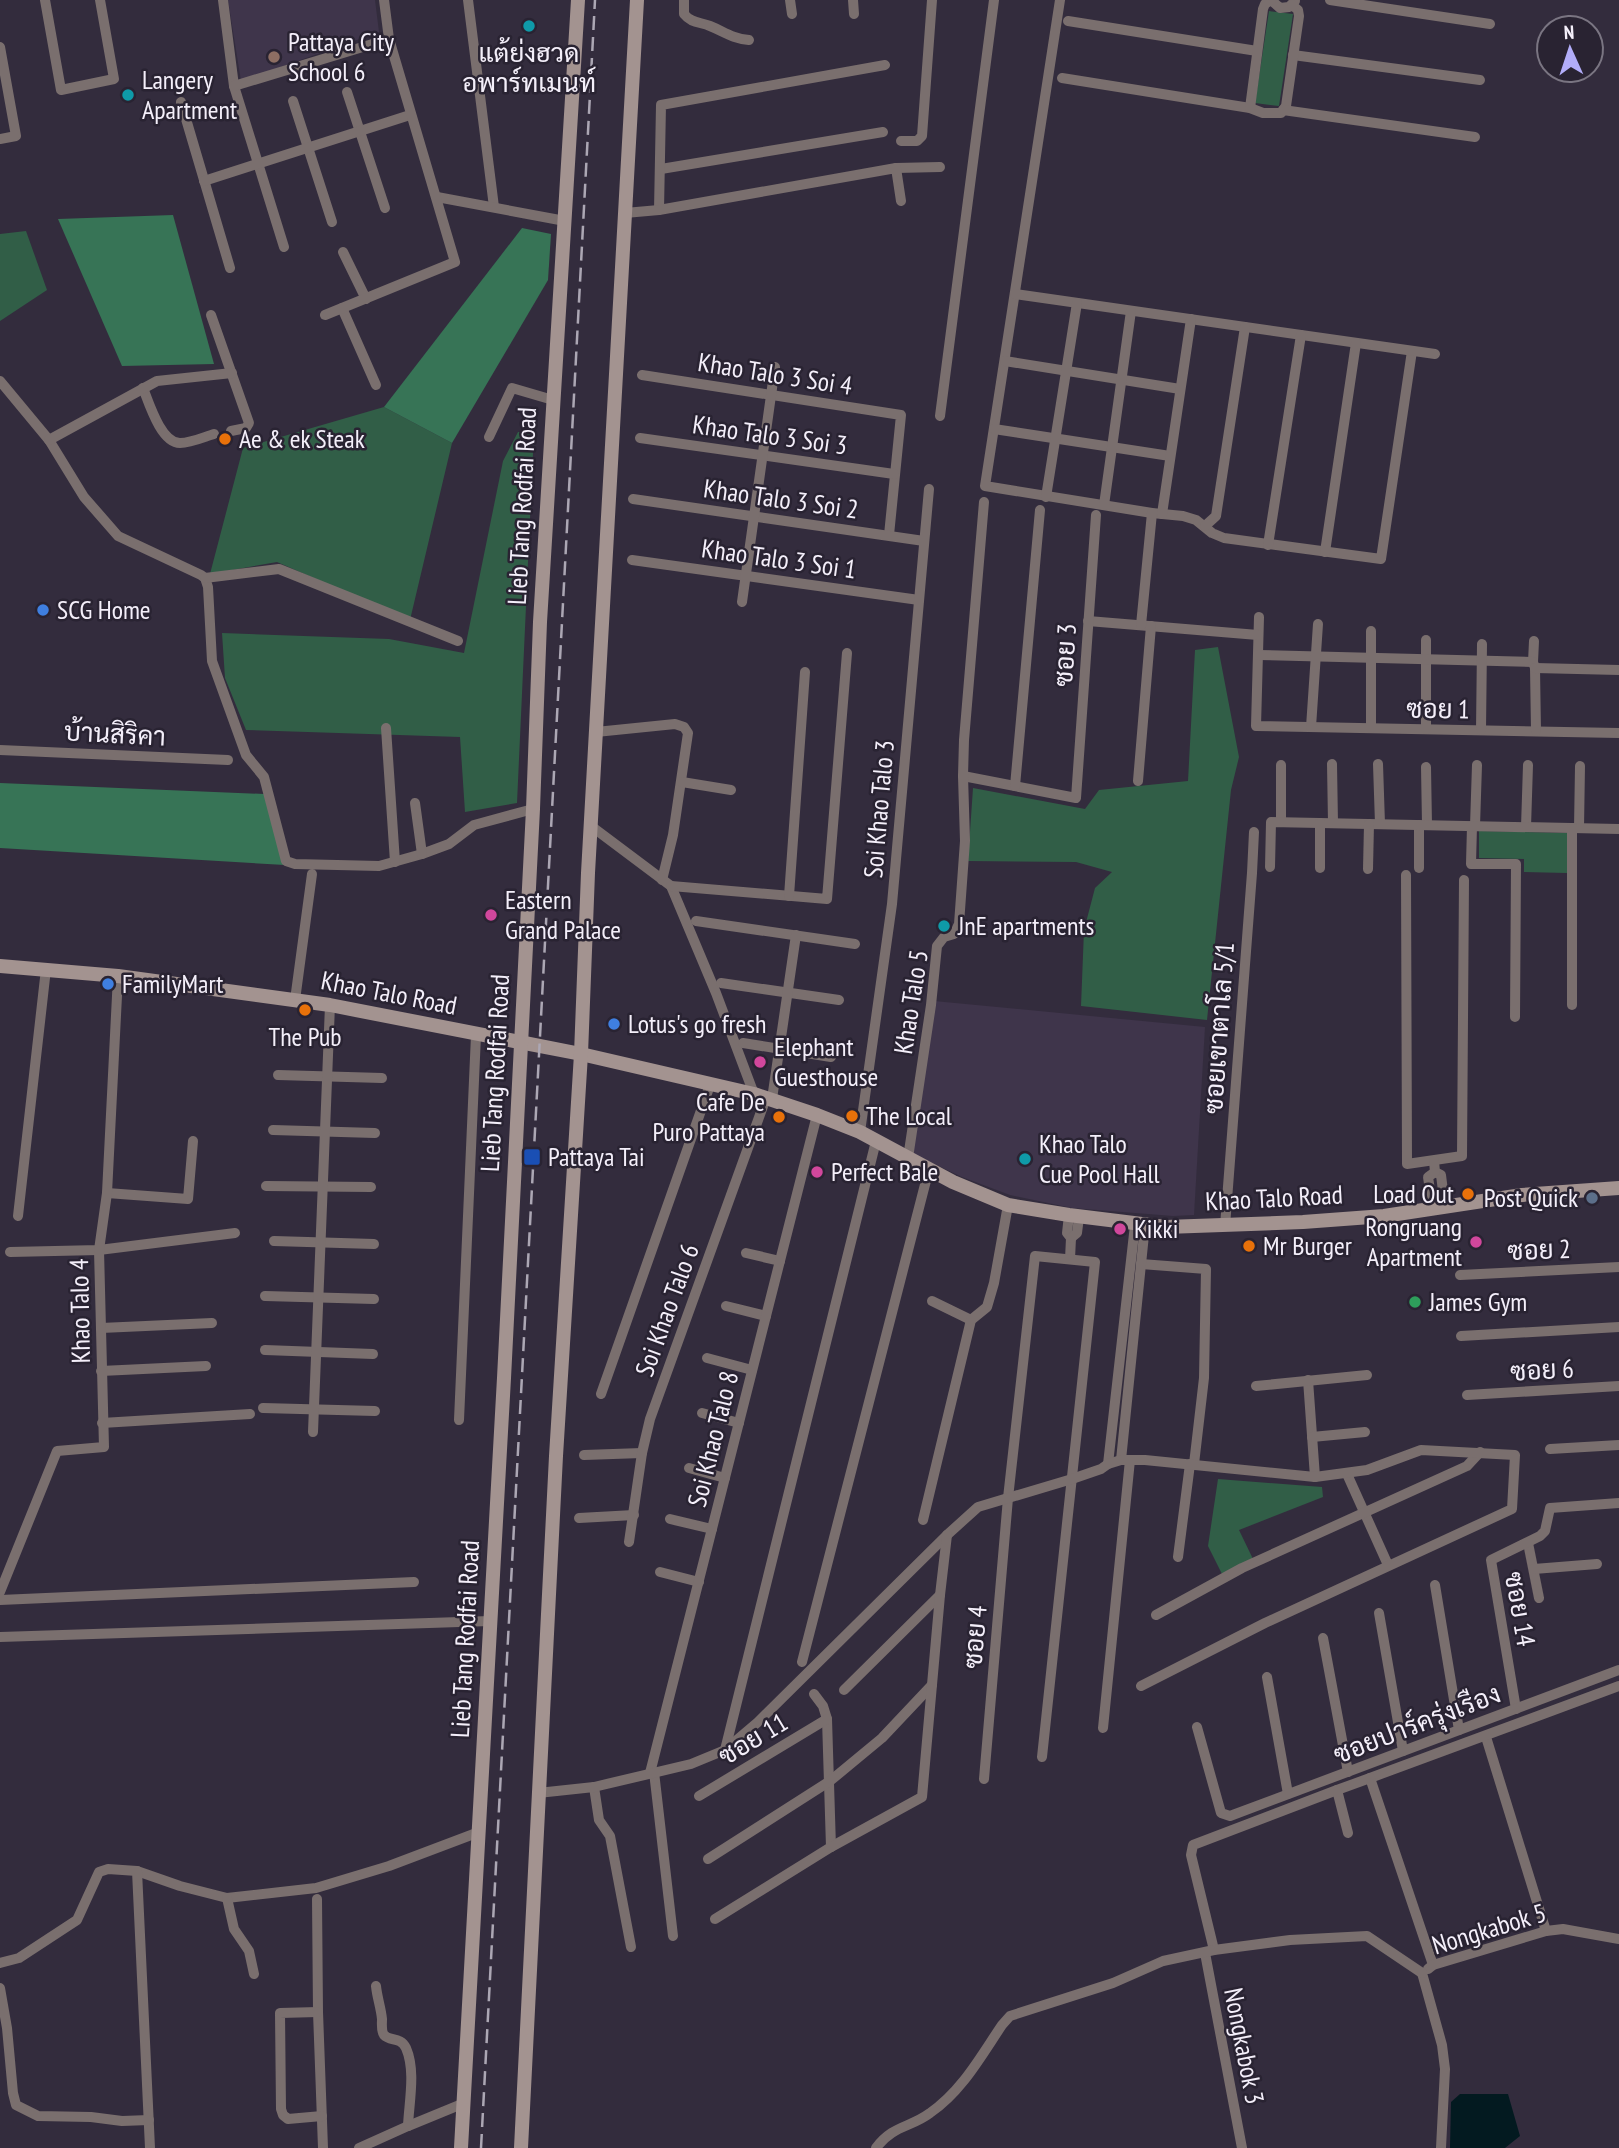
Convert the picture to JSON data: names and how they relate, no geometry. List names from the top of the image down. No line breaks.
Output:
{"streets":{"street":["Khao Talo 3 Soi 4","Khao Talo 3 Soi 3","Khao Talo 3 Soi 2","Lieb Tang Rodfai Road","Khao Talo 3 Soi 1","ซอย 3","ซอย 1","บ้านสิริคา","Soi Khao Talo 3","Khao Talo Road","Khao Talo 5","ซอยเขาตาโล 5/1","ซอย 2","Soi Khao Talo 6","Khao Talo 4","ซอย 6","Soi Khao Talo 8","ซอย 14","ซอย 4","ซอยปาร์ครุ่งเรือง","ซอย 11","Nongkabok 5","Nongkabok 3"]},"crossings":[["Khao Talo 3 Soi 4","Khao Talo 3 Soi 3"],["Khao Talo 3 Soi 2","Soi Khao Talo 3"],["Lieb Tang Rodfai Road","Khao Talo Road"],["Khao Talo 3 Soi 1","Soi Khao Talo 3"],["Soi Khao Talo 3","Khao Talo Road"],["Khao Talo Road","Khao Talo 5"],["Khao Talo Road","ซอยเขาตาโล 5/1"],["Khao Talo Road","Soi Khao Talo 6"],["Khao Talo Road","Khao Talo 4"],["Khao Talo Road","Soi Khao Talo 8"],["ซอย 14","ซอยปาร์ครุ่งเรือง"]],"places":{"other":["แต้ย่งฮวด อพาร์ทเมนท์","Pattaya City School 6","Langery Apartment","Ae & ek Steak","SCG Home","Eastern Grand Palace","JnE apartments","FamilyMart","The Pub","Lotus's go fresh","Elephant Guesthouse","The Local","Cafe De Puro Pattaya","Khao Talo Cue Pool Hall","Perfect Bale","Load Out","Post Quick","Kikki","Rongruang Apartment","Mr Burger","James Gym"],"transit":["Pattaya Tai"]},"north":"top"}
